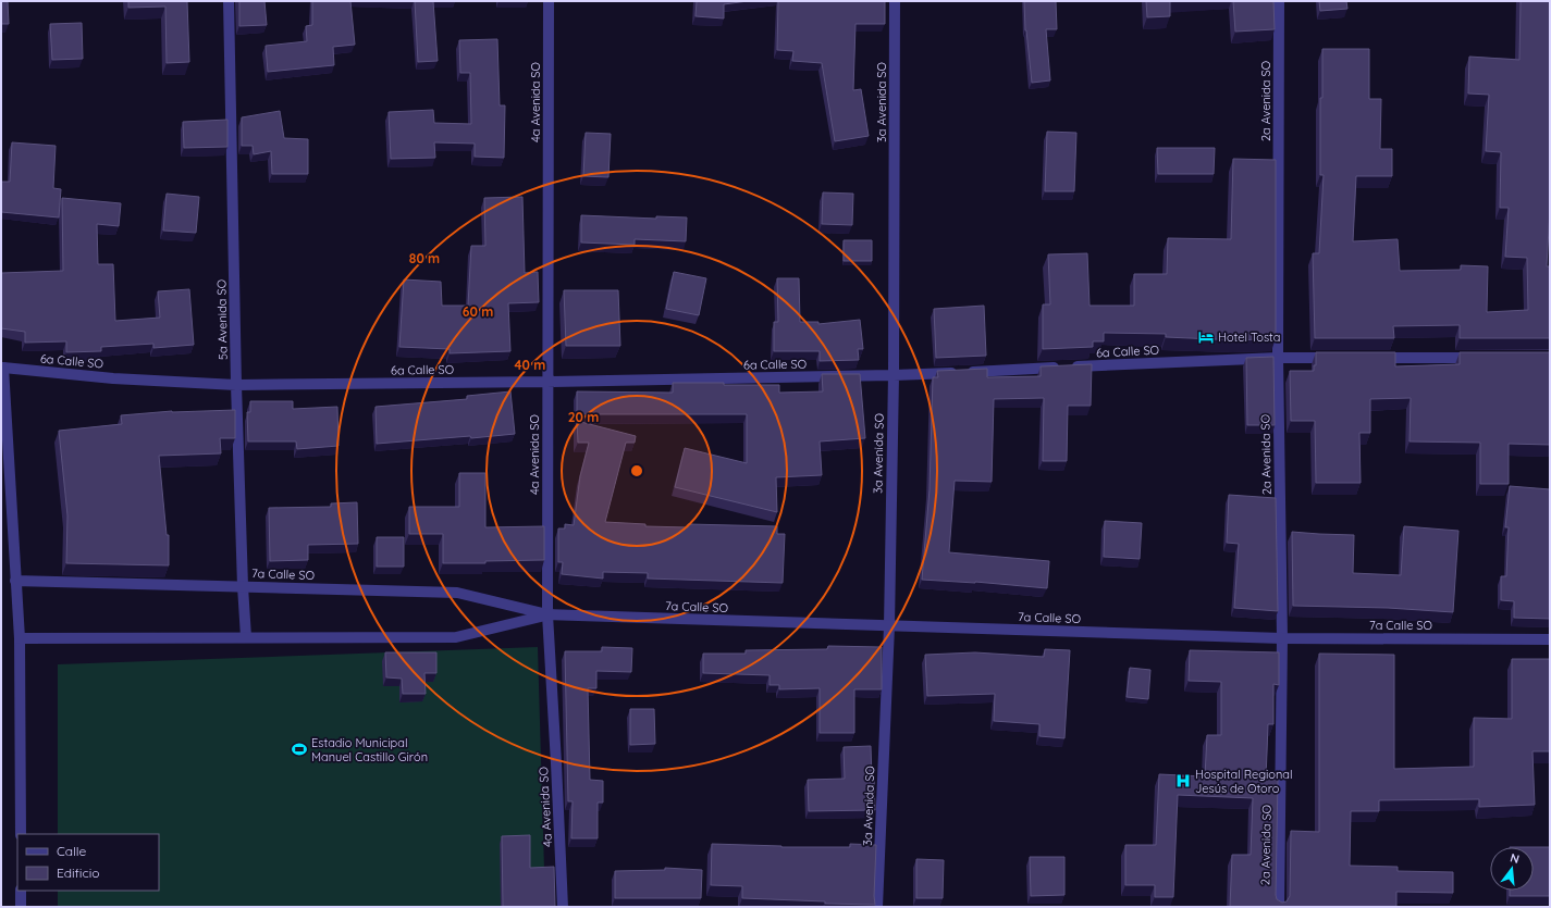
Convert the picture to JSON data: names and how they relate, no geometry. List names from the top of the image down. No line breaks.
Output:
{"streets":{"street":["2a Avenida SO","4a Avenida SO","3a Avenida SO","5a Avenida SO","6a Calle SO","7a Calle SO"]},"crossings":[["2a Avenida SO","6a Calle SO"],["2a Avenida SO","7a Calle SO"],["4a Avenida SO","6a Calle SO"],["4a Avenida SO","7a Calle SO"],["3a Avenida SO","6a Calle SO"],["3a Avenida SO","7a Calle SO"],["5a Avenida SO","6a Calle SO"],["5a Avenida SO","7a Calle SO"]],"places":{"hotel":["Hotel Tosta"],"sports":["Estadio Municipal Manuel Castillo Girón"],"hospital":["Hospital Regional Jesús de Otoro"]},"legend":["Calle","Edificio"],"north":"top","rings":["80 m","60 m","40 m","20 m"]}
